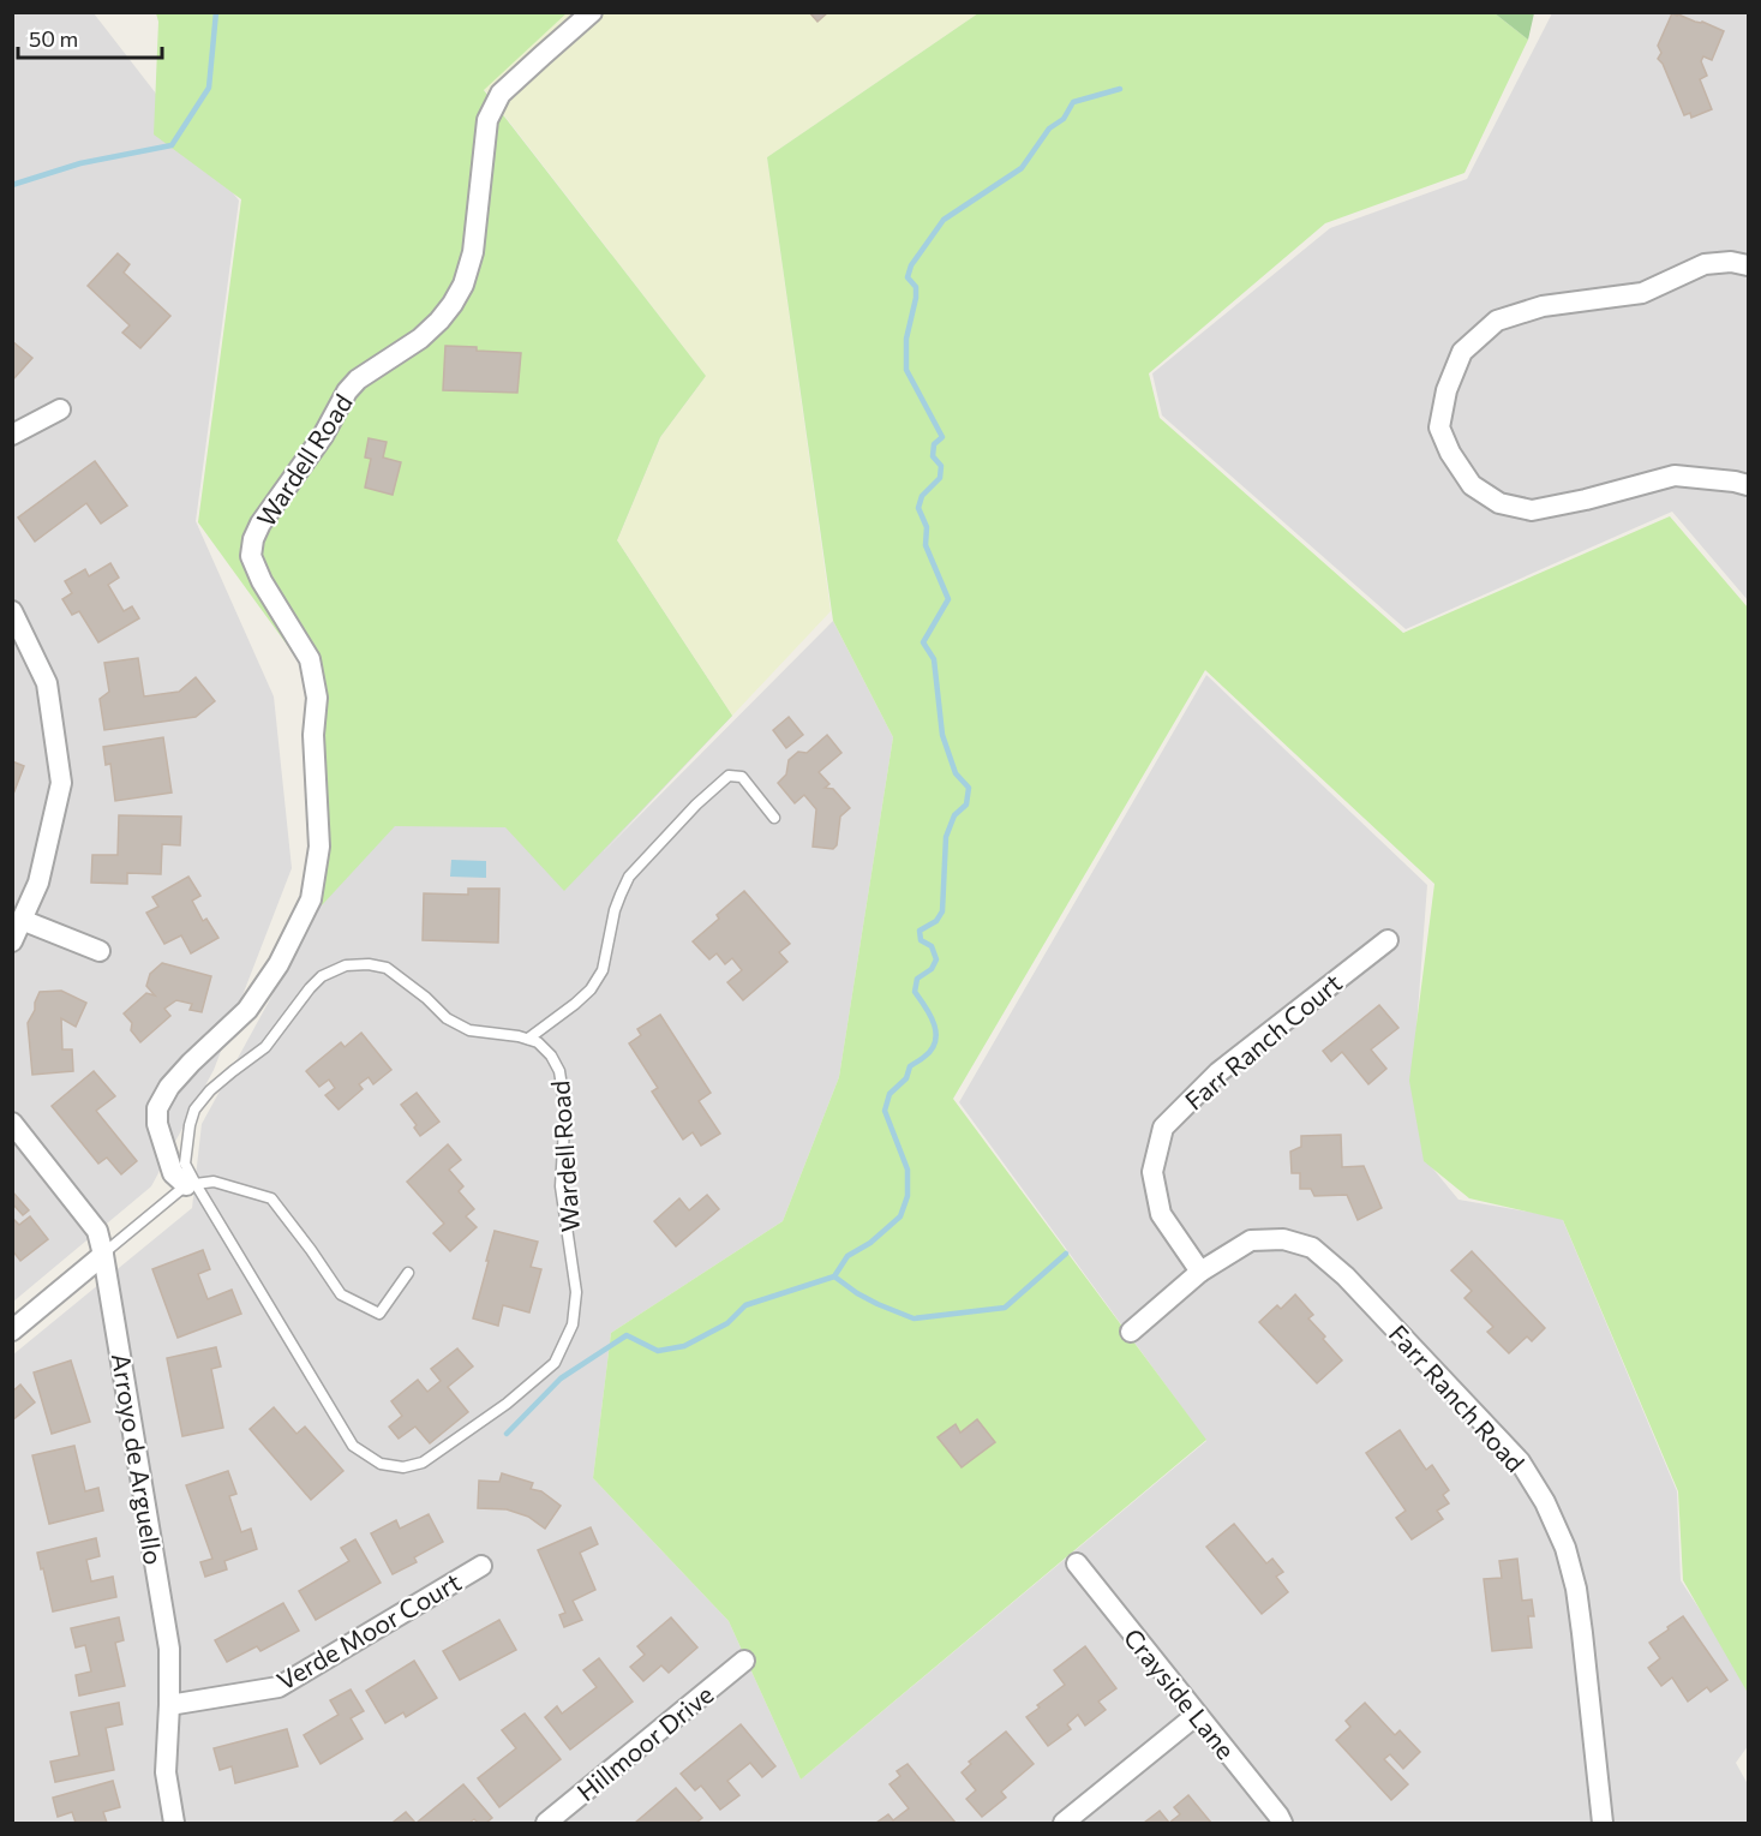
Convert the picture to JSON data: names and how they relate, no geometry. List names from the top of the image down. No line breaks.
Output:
{"streets":{"street":["Wardell Road","Farr Ranch Court","Farr Ranch Road","Arroyo de Arguello","Verde Moor Court","Crayside Lane","Hillmoor Drive"]},"crossings":[["Farr Ranch Court","Farr Ranch Road"],["Arroyo de Arguello","Verde Moor Court"]],"scale_bar":"50 m"}
